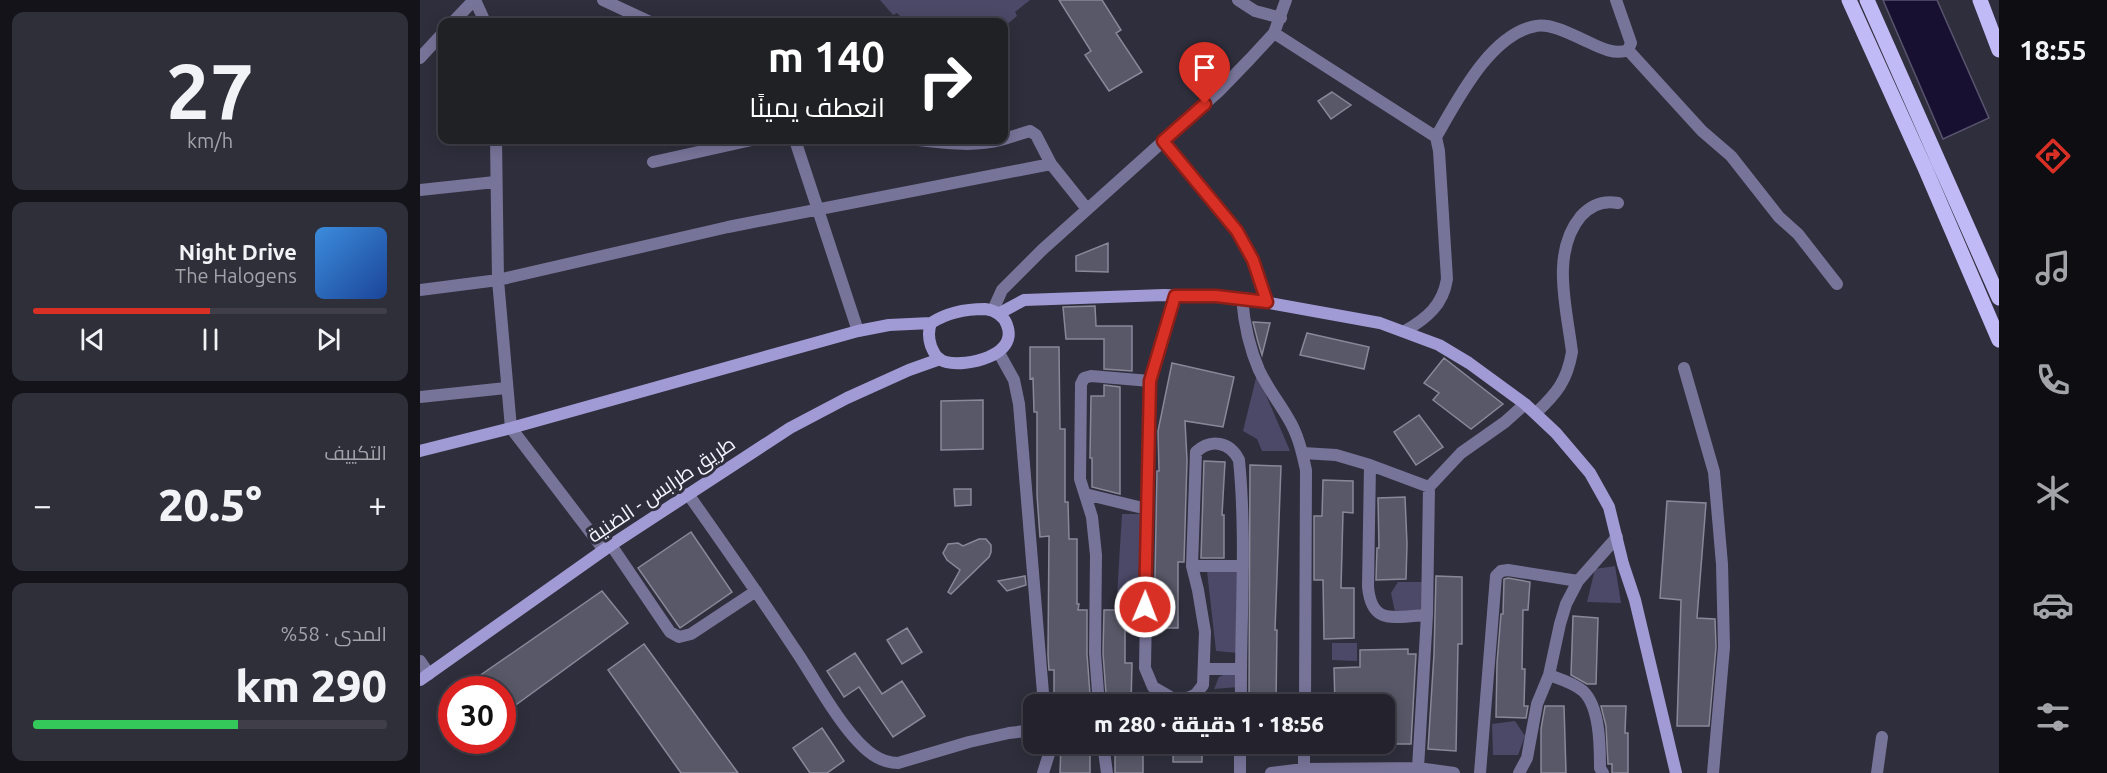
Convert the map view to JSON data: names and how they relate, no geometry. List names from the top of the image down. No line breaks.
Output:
{"streets":{"main road":["طريق طرابس - الضنية"]},"page":{"tabs":"18:55","tile":[["27","km/h"],"التكييف",["المدى · 58%","290 km"]],"turn":["140 m","انعطف يمينًا"],"song":["Night Drive","The Halogens"],"heat":["−","20.5°","+"],"limit":"30","trip":"18:56 · 1 دقيقة · 280 m"}}
